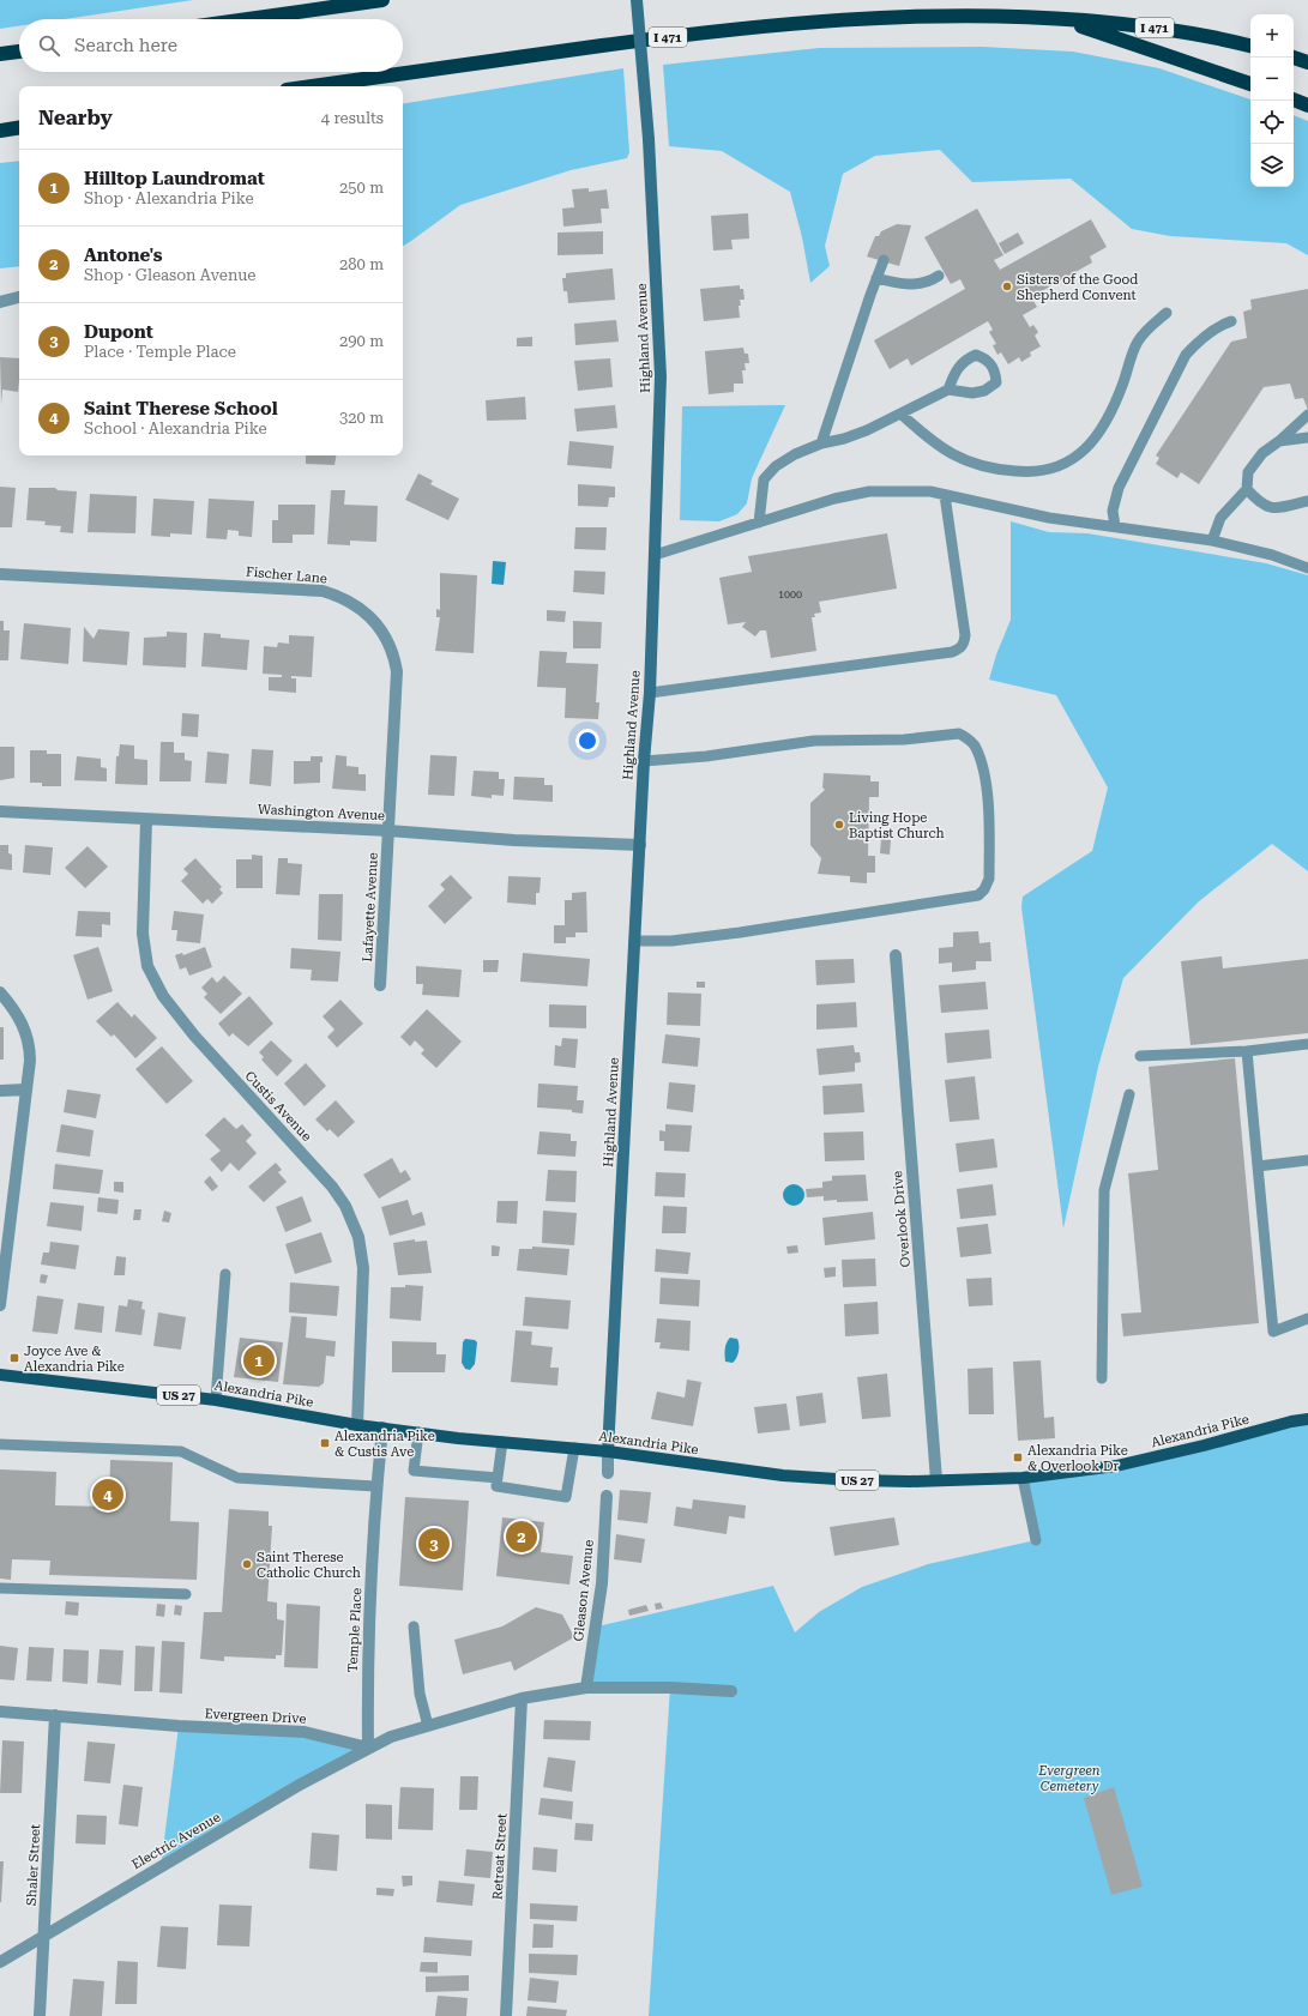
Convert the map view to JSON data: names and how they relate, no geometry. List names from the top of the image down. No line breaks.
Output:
{"streets":{"highway":["I 471"],"main road":["Alexandria Pike","US 27"],"street":["Highland Avenue","Fischer Lane","Washington Avenue","Lafayette Avenue","Custis Avenue","Overlook Drive","Gleason Avenue","Temple Place","Evergreen Drive","Electric Avenue","Retreat Street","Shaler Street"]},"crossings":[["Highland Avenue","Washington Avenue"],["Highland Avenue","Alexandria Pike"],["Fischer Lane","Washington Avenue"],["Fischer Lane","Lafayette Avenue"],["Washington Avenue","Lafayette Avenue"],["Washington Avenue","Custis Avenue"],["Custis Avenue","Alexandria Pike"],["Overlook Drive","Alexandria Pike"],["Alexandria Pike","Temple Place"],["Temple Place","Evergreen Drive"],["Temple Place","Electric Avenue"],["Evergreen Drive","Electric Avenue"],["Evergreen Drive","Shaler Street"],["Electric Avenue","Shaler Street"]],"parks":["Evergreen Cemetery"],"places":{"other":["Sisters of the Good Shepherd Convent","Living Hope Baptist Church","Saint Therese Catholic Church"],"transit":["Joyce Ave & Alexandria Pike","Alexandria Pike & Custis Ave","Alexandria Pike & Overlook Dr"]},"house_numbers":["1000"],"page":{"map_buttons":["+","−"],"search":"Search here","heading":["Nearby","4 results"],"list":[{"mark":"1","name":"Hilltop Laundromat","note":"Shop · Alexandria Pike","value":"250 m"},{"mark":"2","name":"Antone's","note":"Shop · Gleason Avenue","value":"280 m"},{"mark":"3","name":"Dupont","note":"Place · Temple Place","value":"290 m"},{"mark":"4","name":"Saint Therese School","note":"School · Alexandria Pike","value":"320 m"}],"pins":["1","4","2","3"]}}
